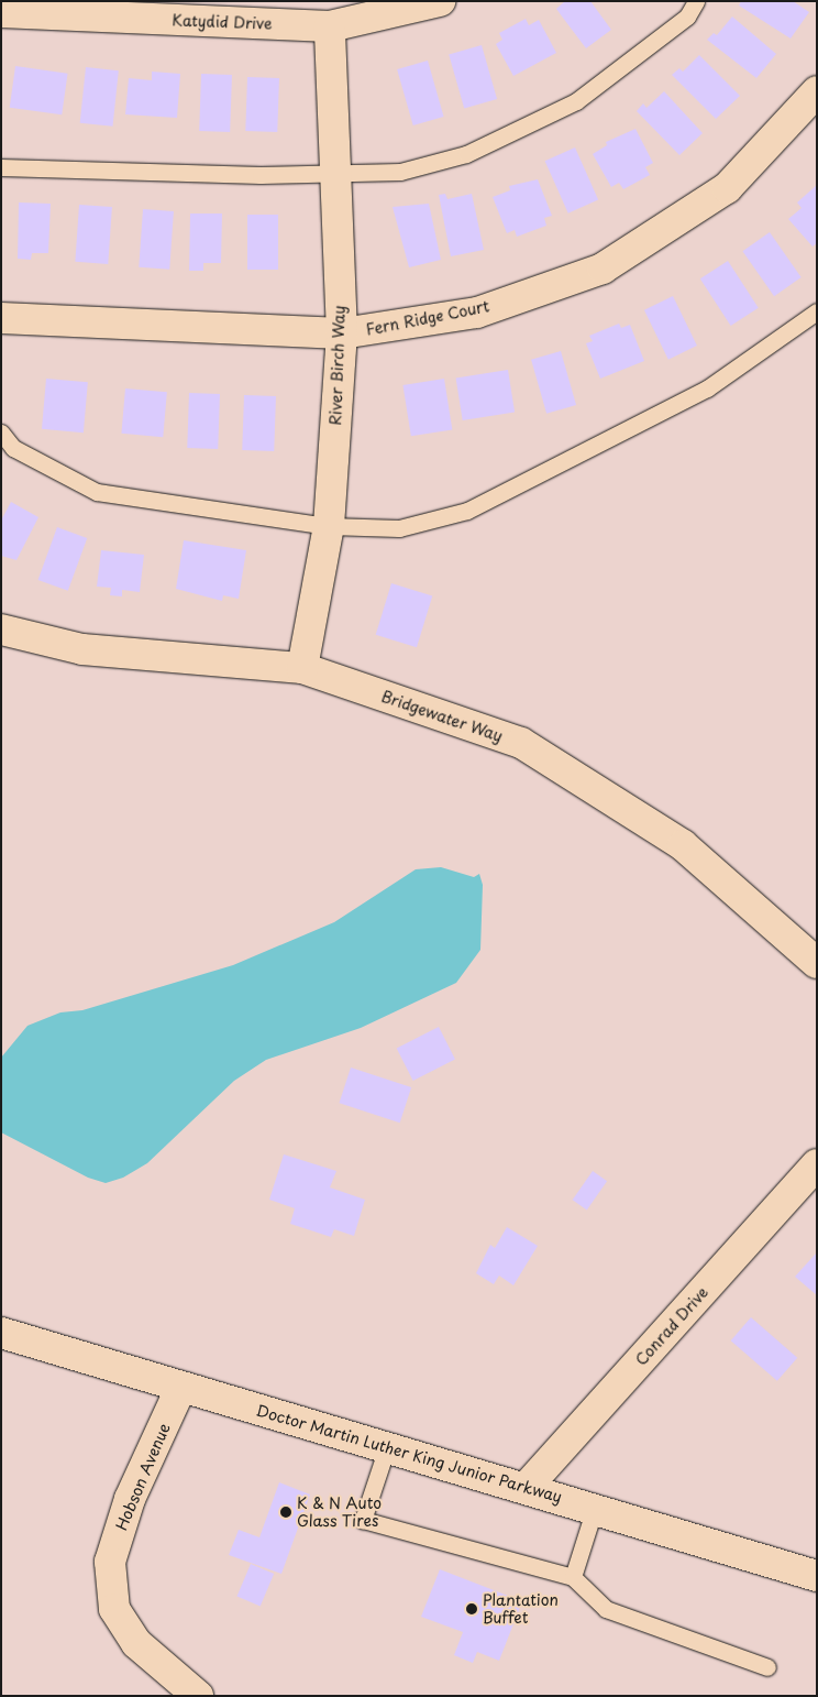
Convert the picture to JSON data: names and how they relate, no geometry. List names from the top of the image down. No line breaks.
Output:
{"streets":{"street":["Katydid Drive","Fern Ridge Court","River Birch Way","Bridgewater Way","Conrad Drive","Doctor Martin Luther King Junior Parkway","Hobson Avenue"]},"crossings":[["Katydid Drive","River Birch Way"],["Fern Ridge Court","River Birch Way"],["River Birch Way","Bridgewater Way"],["Conrad Drive","Doctor Martin Luther King Junior Parkway"],["Doctor Martin Luther King Junior Parkway","Hobson Avenue"]],"places":["K & N Auto Glass Tires","Plantation Buffet"]}
